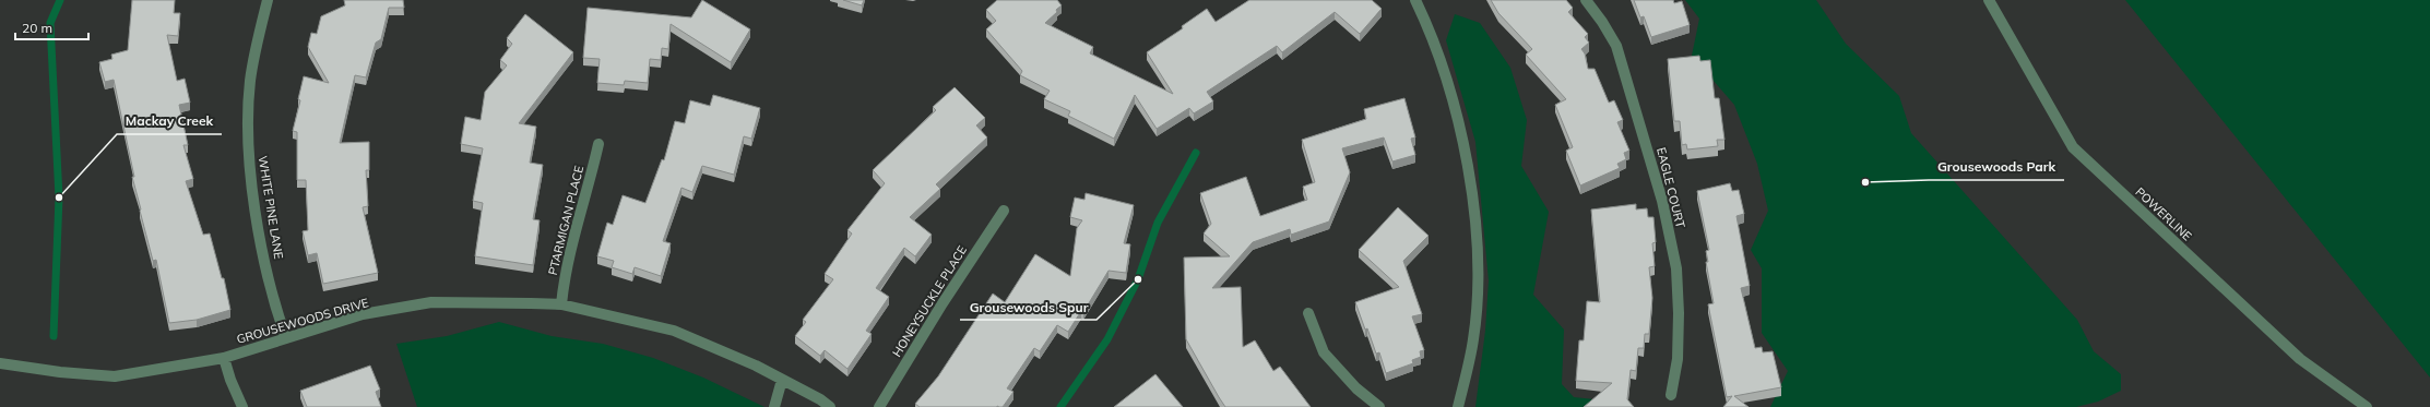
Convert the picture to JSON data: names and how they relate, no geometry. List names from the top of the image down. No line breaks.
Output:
{"streets":{"street":["EAGLE COURT","WHITE PINE LANE","POWERLINE","PTARMIGAN PLACE","HONEYSUCKLE PLACE","GROUSEWOODS DRIVE"]},"crossings":[["WHITE PINE LANE","GROUSEWOODS DRIVE"],["PTARMIGAN PLACE","GROUSEWOODS DRIVE"]],"places":["Grousewoods Park","Mackay Creek","Grousewoods Spur"],"scale_bar":"20 m"}
